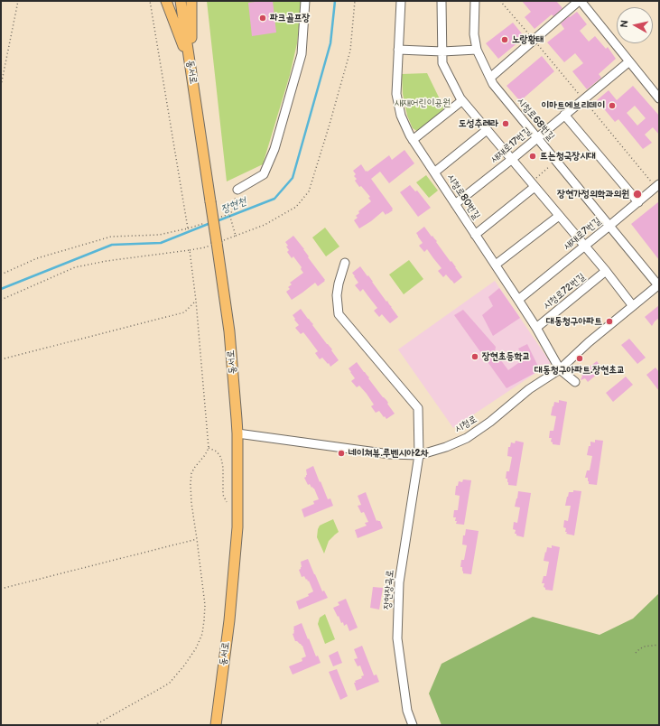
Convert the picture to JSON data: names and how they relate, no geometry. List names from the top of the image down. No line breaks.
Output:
{"streets":{"main road":["동서로"],"street":["시청로68번길","새재로17번길","시청로80번길","새재로7번길","시청로72번길","시청로","장현장곡로"]},"crossings":[["동서로","시청로"],["시청로68번길","새재로17번길"],["시청로68번길","새재로7번길"],["시청로68번길","시청로"],["새재로17번길","시청로80번길"],["시청로80번길","새재로7번길"],["시청로80번길","시청로72번길"],["시청로80번길","시청로"],["시청로","장현장곡로"]],"water":["장현천"],"parks":["새재어린이공원"],"places":["파크골프장","노랑황태","이마트에브리데이","도성추레라","뜨는청국장시대","장현가정의학과의원","대동청구아파트","장현초등학교","대동청구아파트.장현초교","네이쳐뷰.루벤시아2차"],"north":"left"}
